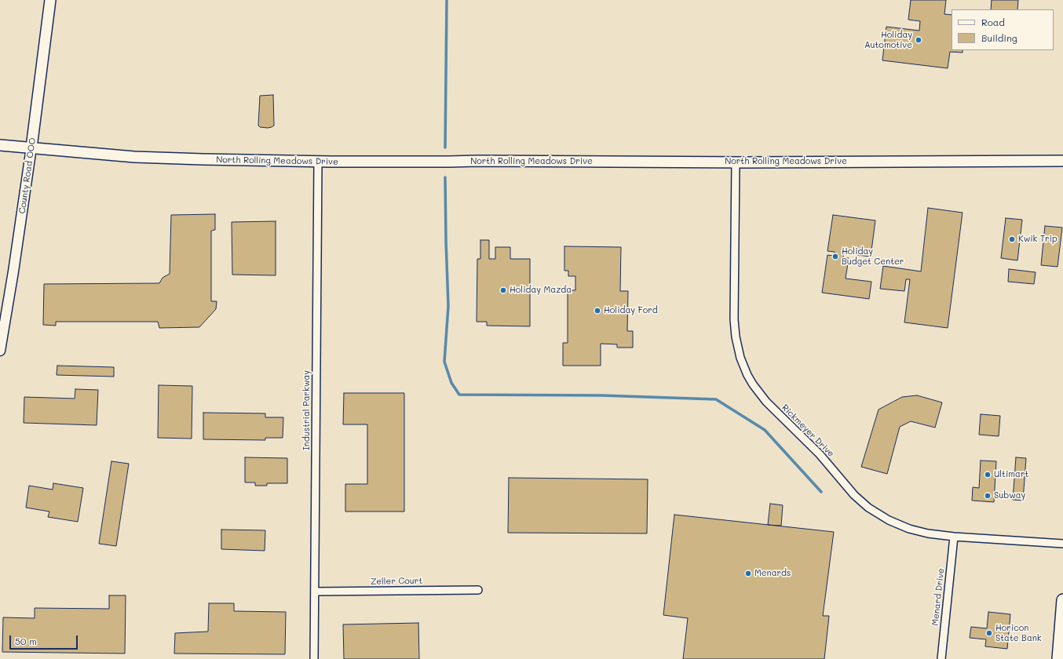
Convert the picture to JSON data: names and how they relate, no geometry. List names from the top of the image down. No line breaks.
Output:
{"streets":{"main road":["North Rolling Meadows Drive","County Road OOO"],"street":["Industrial Parkway","Rickmeyer Drive","Zeller Court","Menard Drive"]},"crossings":[["North Rolling Meadows Drive","County Road OOO"],["North Rolling Meadows Drive","Industrial Parkway"],["North Rolling Meadows Drive","Rickmeyer Drive"],["Industrial Parkway","Zeller Court"],["Rickmeyer Drive","Menard Drive"]],"places":["Holiday Automotive","Kwik Trip","Holiday Budget Center","Holiday Mazda","Holiday Ford","Ultimart","Subway","Menards","Horicon State Bank"],"legend":["Road","Building"],"scale_bar":"50 m"}
